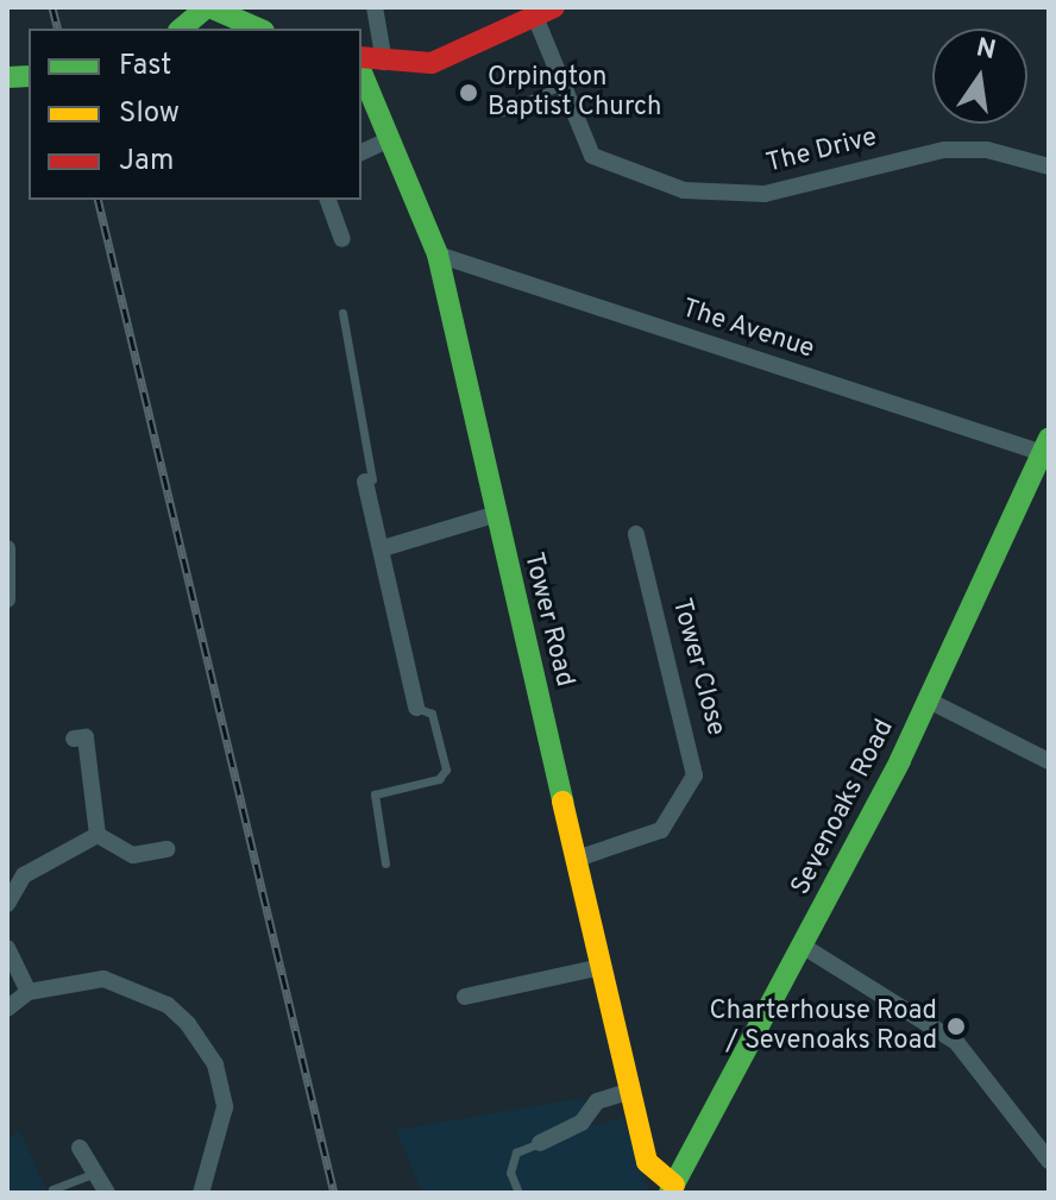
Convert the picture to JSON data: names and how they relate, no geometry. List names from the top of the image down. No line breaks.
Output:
{"streets":{"street":["The Drive","The Avenue","Tower Road","Tower Close","Sevenoaks Road"]},"crossings":[["The Avenue","Tower Road"],["The Avenue","Sevenoaks Road"],["Tower Road","Tower Close"],["Tower Road","Sevenoaks Road"]],"places":["Orpington Baptist Church","Charterhouse Road / Sevenoaks Road"],"legend":["Fast","Slow","Jam"],"north":"top"}
